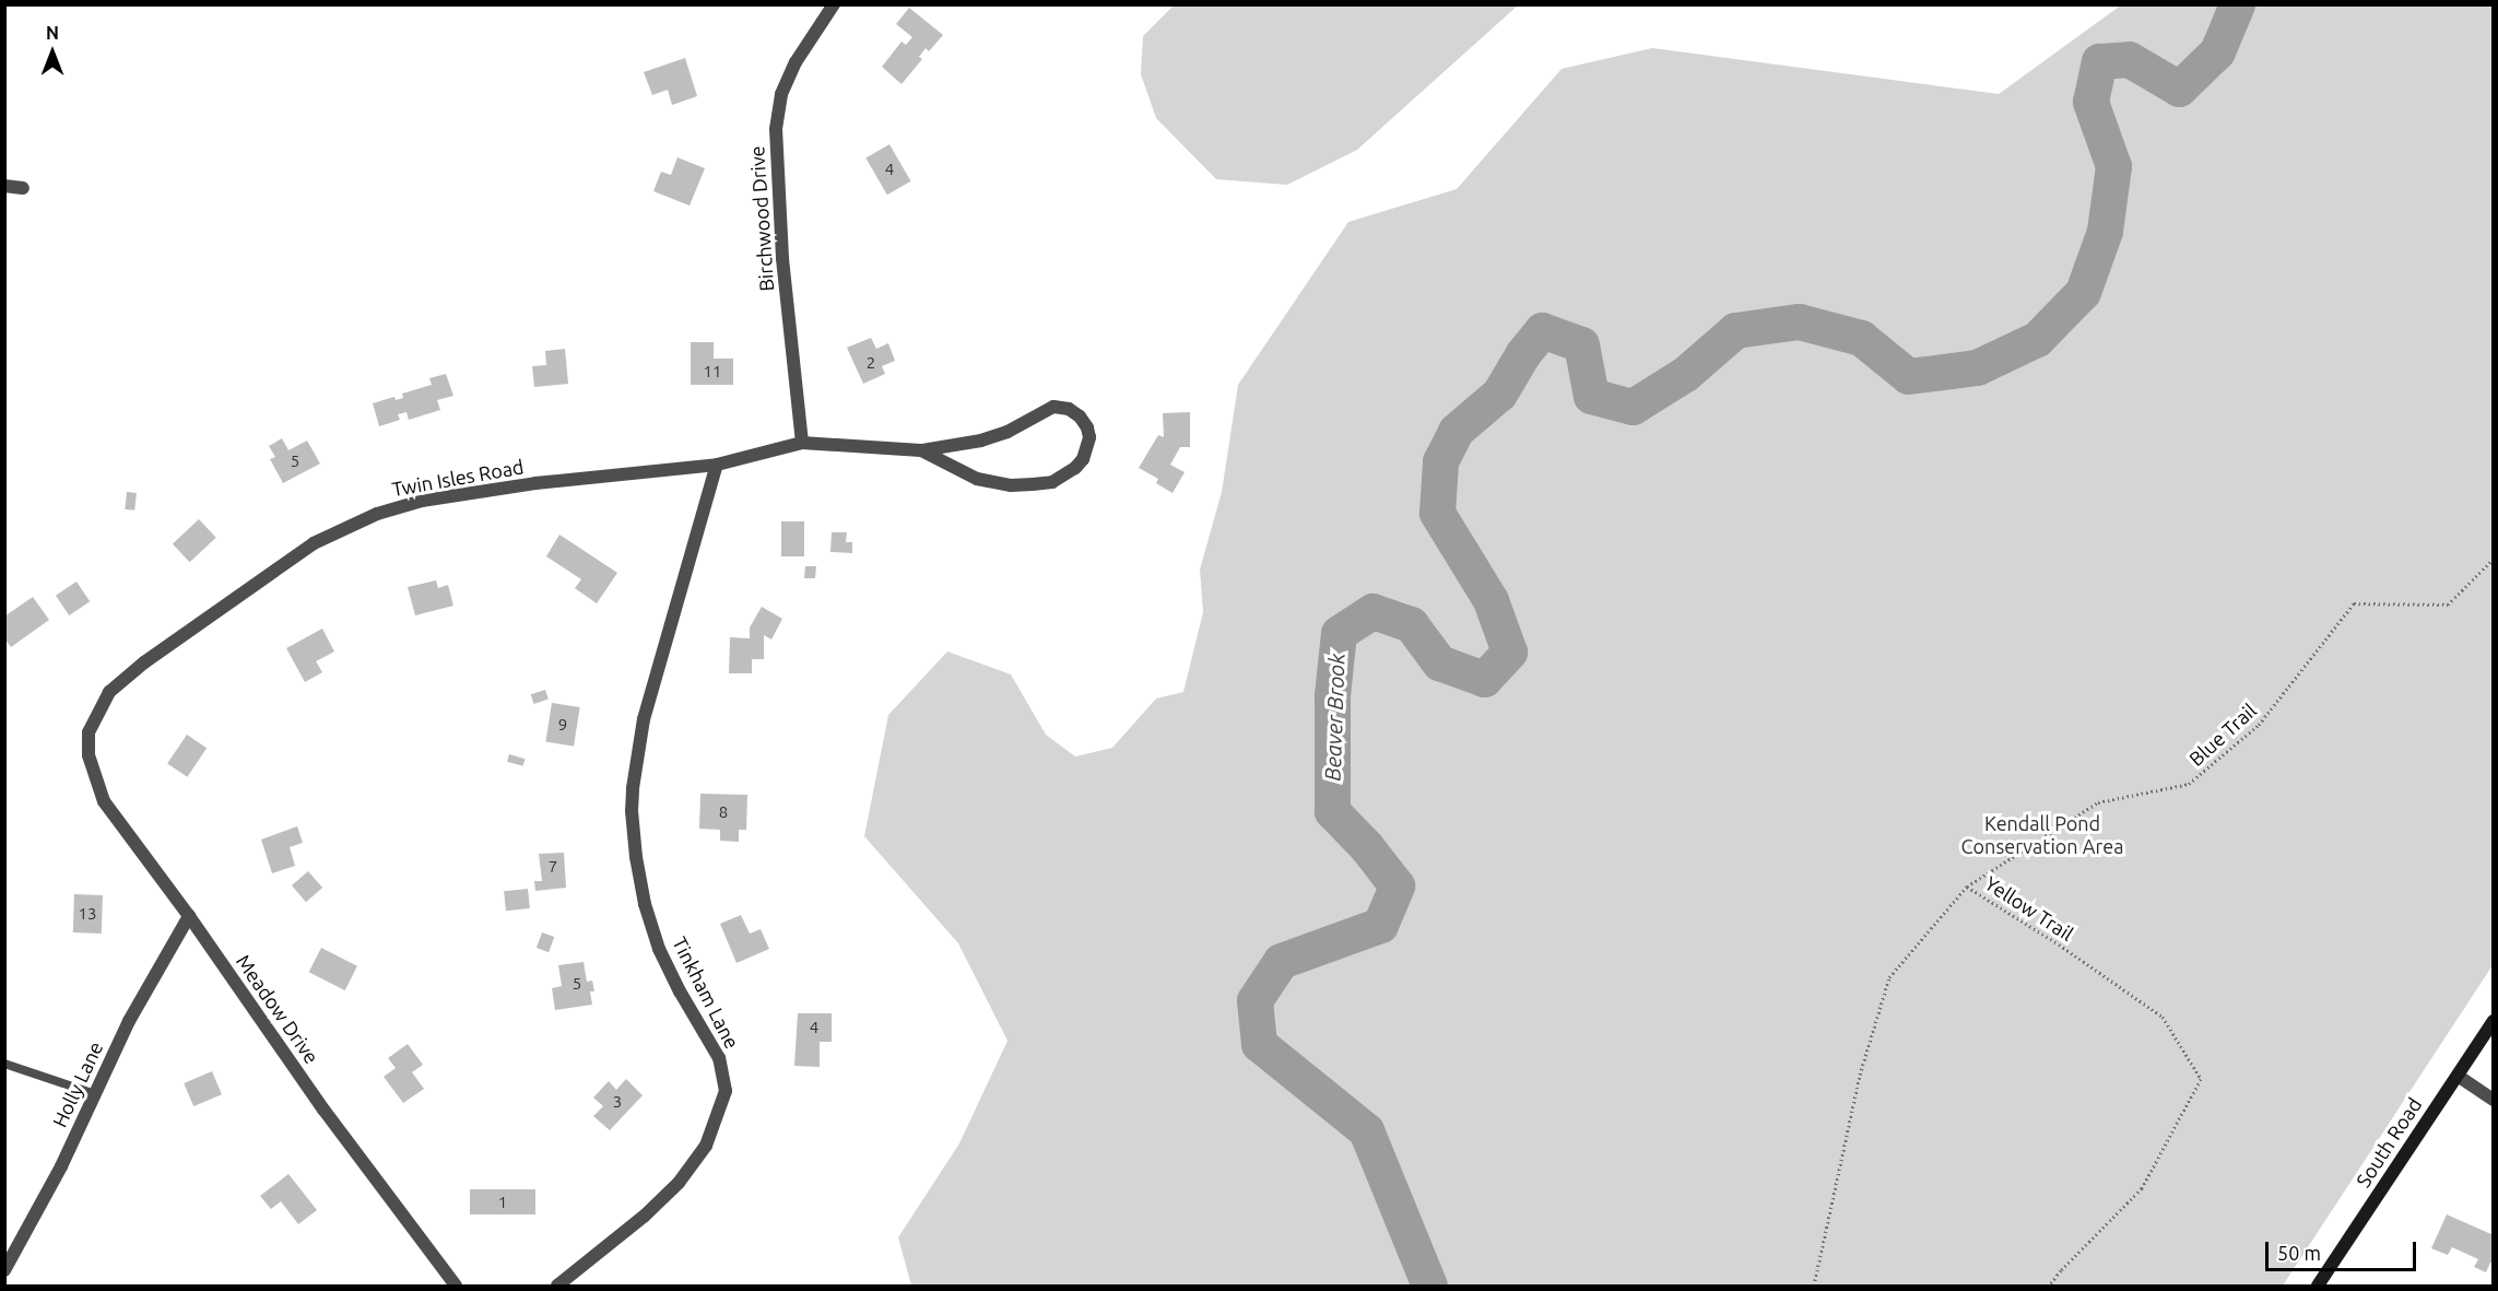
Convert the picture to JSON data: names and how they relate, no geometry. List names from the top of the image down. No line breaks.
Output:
{"streets":{"street":["Birchwood Drive","Twin Isles Road","Tinkham Lane","Meadow Drive","Holly Lane","South Road"],"path":["Blue Trail","Yellow Trail"]},"crossings":[["Birchwood Drive","Twin Isles Road"],["Twin Isles Road","Tinkham Lane"],["Twin Isles Road","Meadow Drive"],["Blue Trail","Yellow Trail"],["Meadow Drive","Holly Lane"]],"water":["Beaver Brook"],"parks":["Kendall Pond Conservation Area"],"house_numbers":["4","2","11","5","9","8","7","13","5","4","3","1"],"scale_bar":"50 m","north":"top"}
